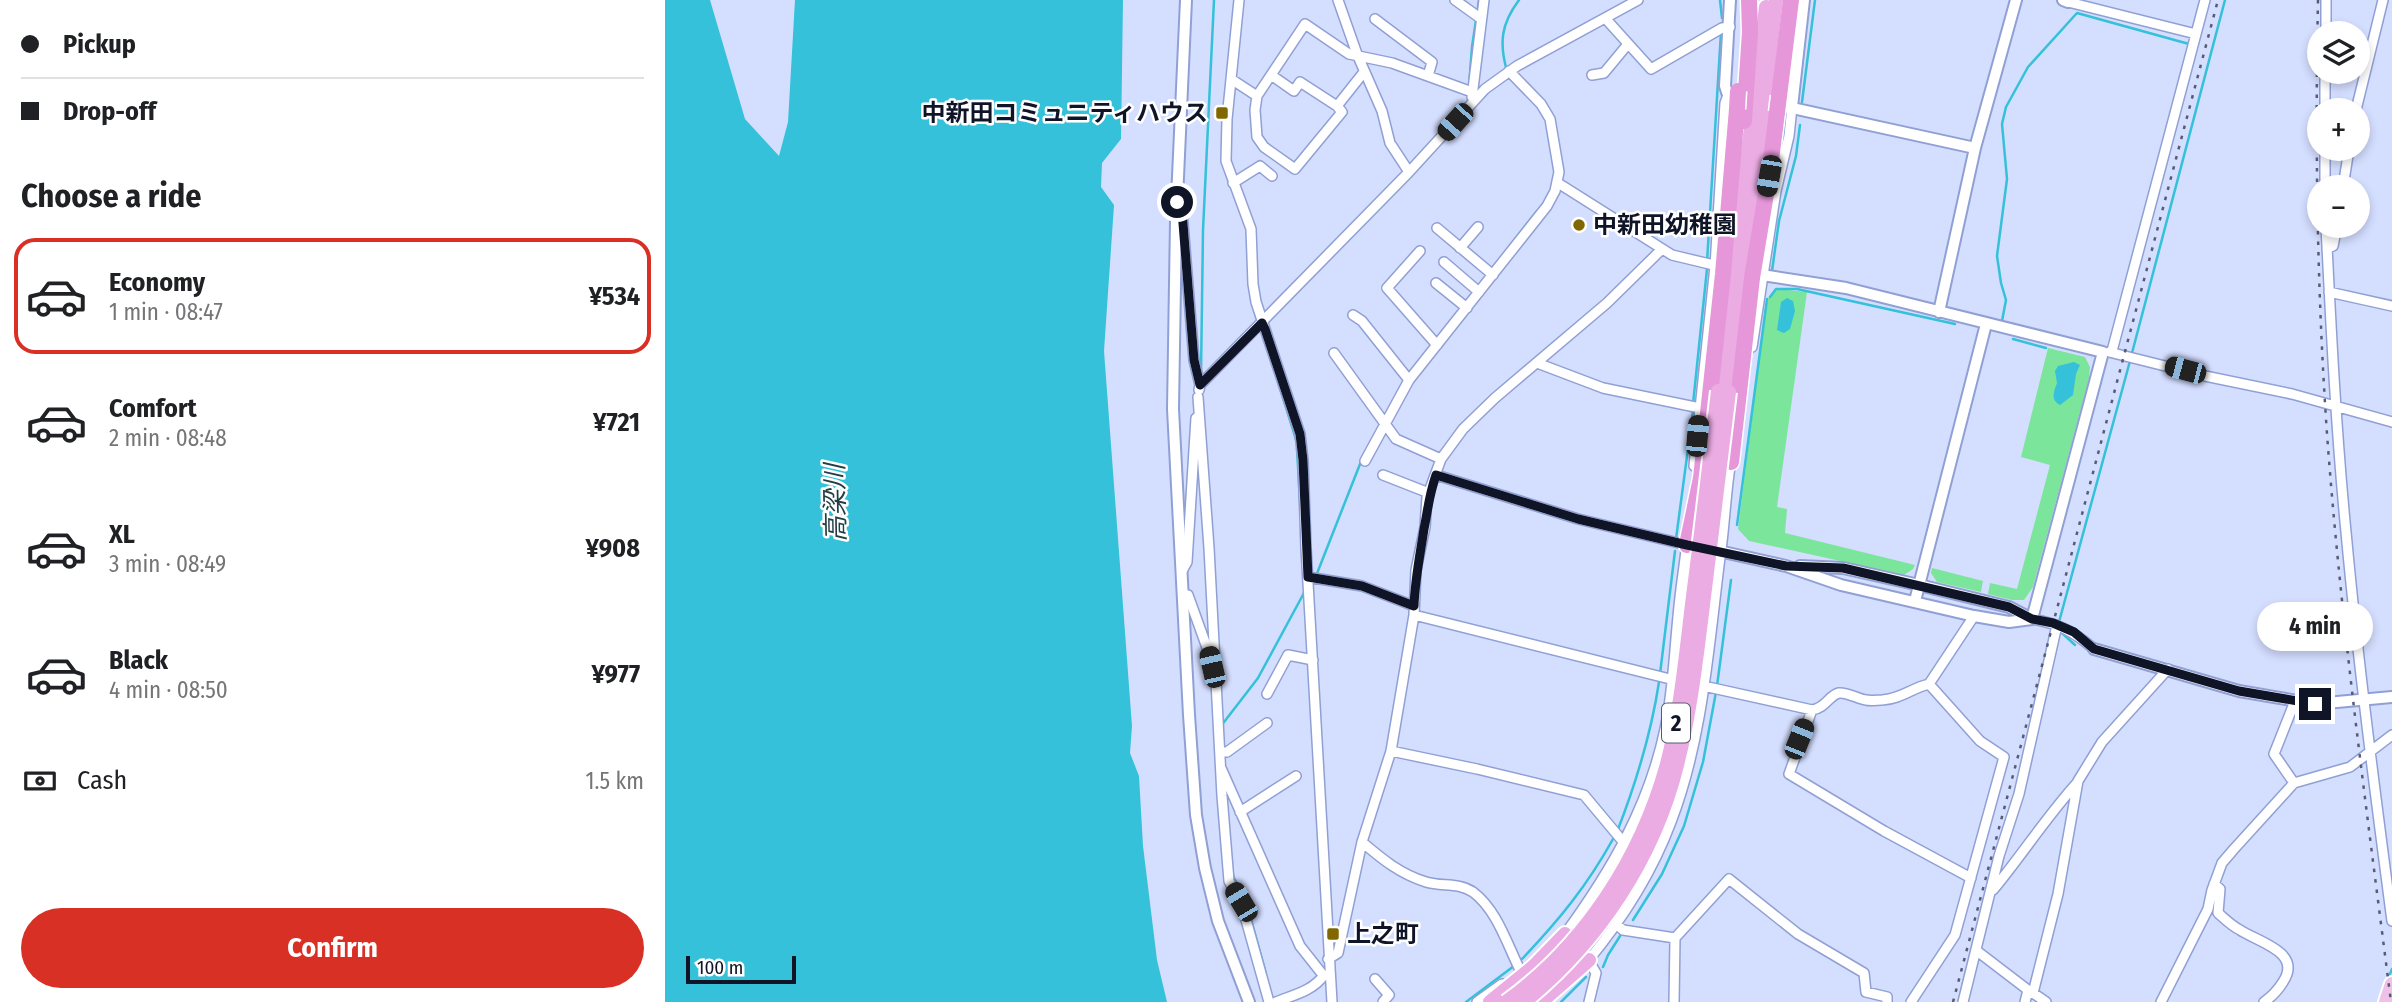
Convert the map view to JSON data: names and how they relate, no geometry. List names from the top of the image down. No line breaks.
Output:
{"streets":{"highway":["2"]},"water":["高梁川"],"places":{"transit":["中新田コミュニティハウス","上之町"],"other":["中新田幼稚園"]},"scale_bar":"100 m","page":{"banner":["Pickup","Drop-off"],"map_buttons":["+","−"],"heading":"Choose a ride","list":[{"name":"Economy","note":"1 min · 08:47","value":"¥534"},{"name":"Comfort","note":"2 min · 08:48","value":"¥721"},{"name":"XL","note":"3 min · 08:49","value":"¥908"},{"name":"Black","note":"4 min · 08:50","value":"¥977"}],"bubble":"4 min","pay":["Cash","1.5 km"],"buttons":"Confirm","scale":"100 m"}}
